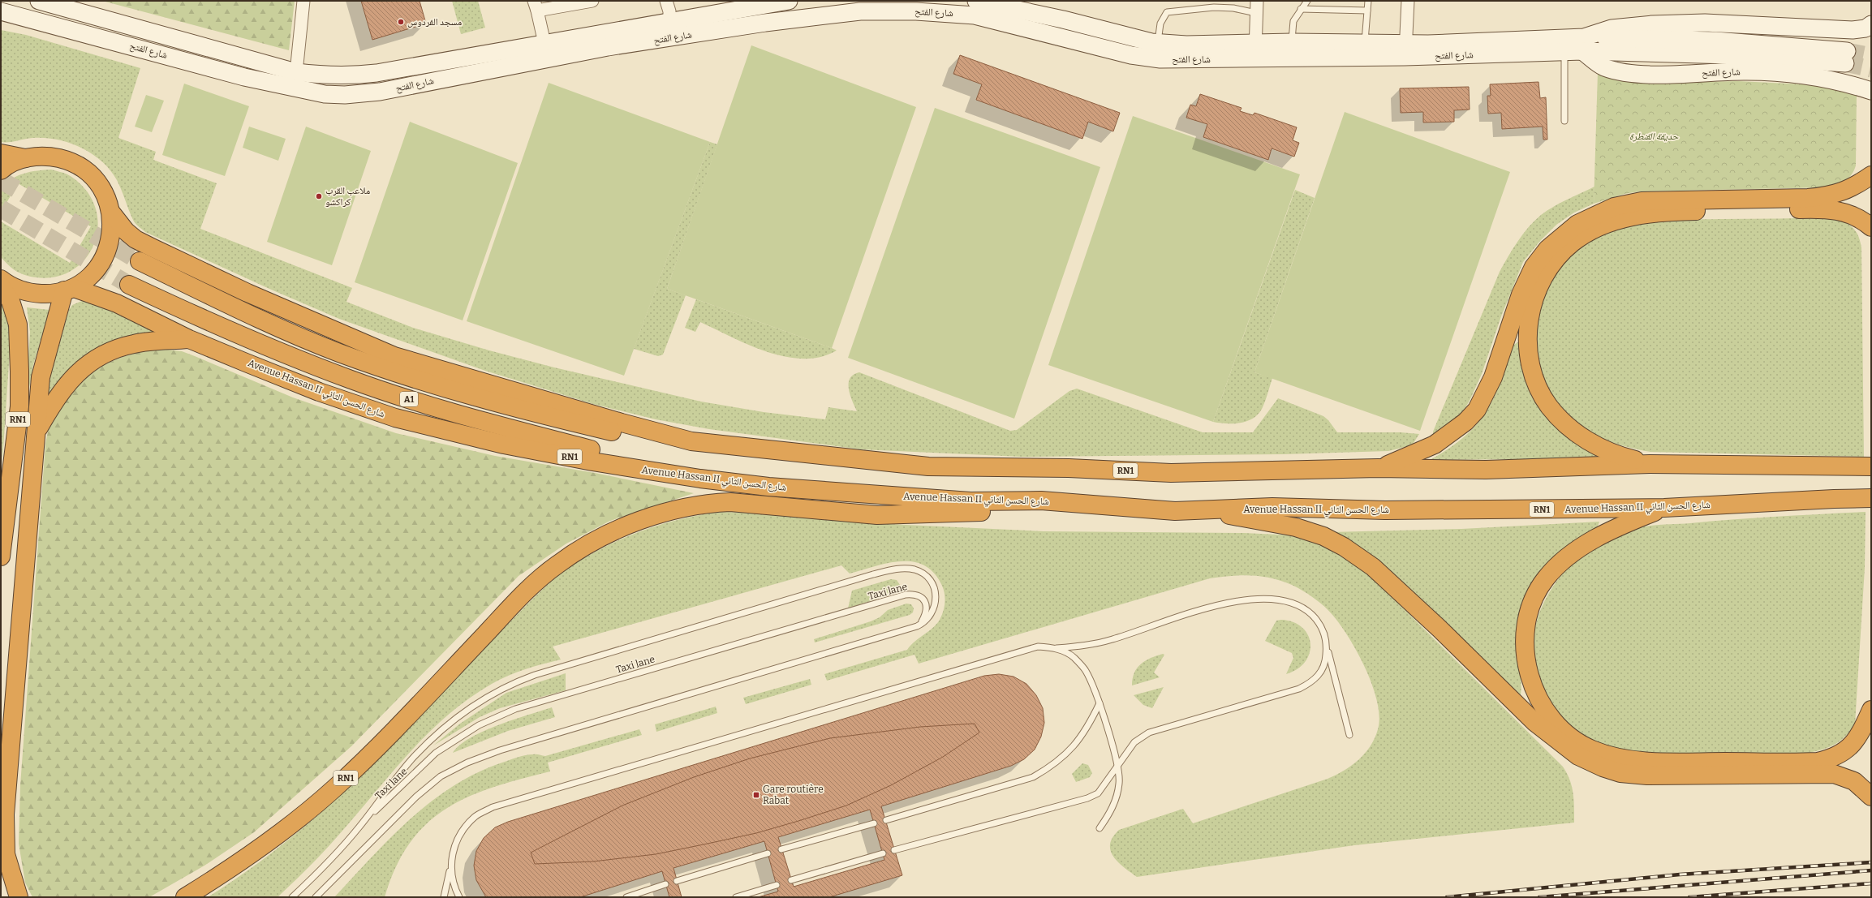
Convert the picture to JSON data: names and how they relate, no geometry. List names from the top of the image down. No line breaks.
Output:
{"streets":{"highway":["Avenue Hassan II شارع الحسن الثاني","A1","RN1"],"street":["شارع الفتح"],"lane":["Taxi lane"]},"crossings":[["Avenue Hassan II شارع الحسن الثاني","A1"],["Avenue Hassan II شارع الحسن الثاني","RN1"],["A1","RN1"]],"parks":["حديقة القنطرة"],"places":{"other":["مسجد الفردوس","ملاعب القرب كراكشو"],"transit":["Gare routière Rabat"]}}
